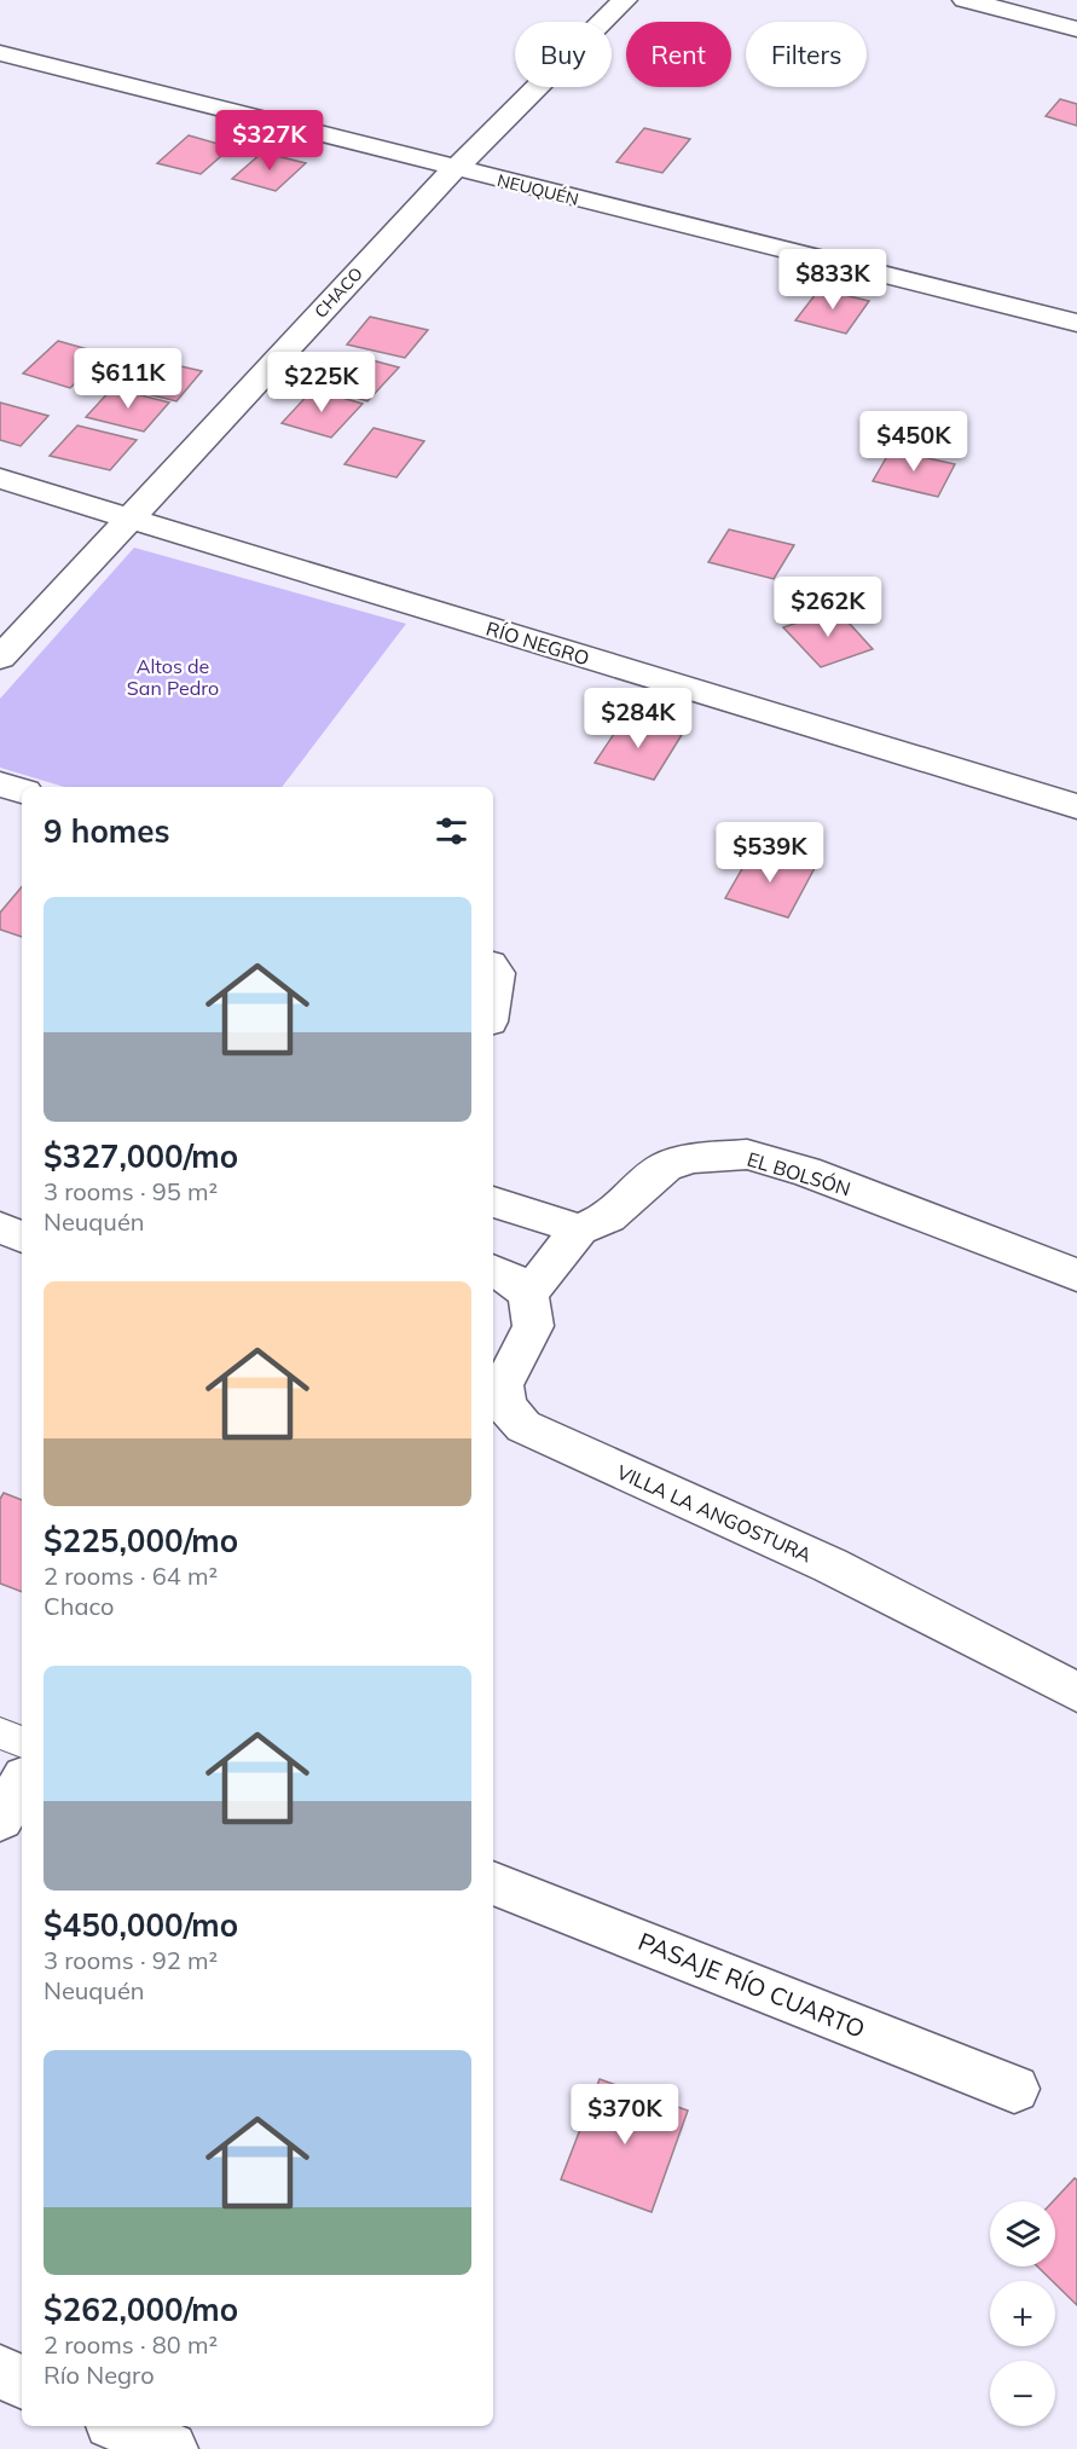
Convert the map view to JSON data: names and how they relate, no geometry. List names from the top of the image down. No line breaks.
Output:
{"streets":{"street":["NEUQUÉN","CHACO","RÍO NEGRO","EL BOLSÓN","VILLA LA ANGOSTURA","PASAJE RÍO CUARTO"]},"crossings":[["NEUQUÉN","CHACO"],["CHACO","RÍO NEGRO"]],"parks":["Altos de San Pedro"],"page":{"chip":["Buy","Rent","Filters"],"price":["$327K","$833K","$611K","$225K","$450K","$262K","$284K","$539K","$370K"],"heading":"9 homes","list":[{"name":"$327,000/mo","note":"3 rooms · 95 m² · Neuquén"},{"name":"$225,000/mo","note":"2 rooms · 64 m² · Chaco"},{"name":"$450,000/mo","note":"3 rooms · 92 m² · Neuquén"},{"name":"$262,000/mo","note":"2 rooms · 80 m² · Río Negro"}],"map_buttons":["+","−"]}}
